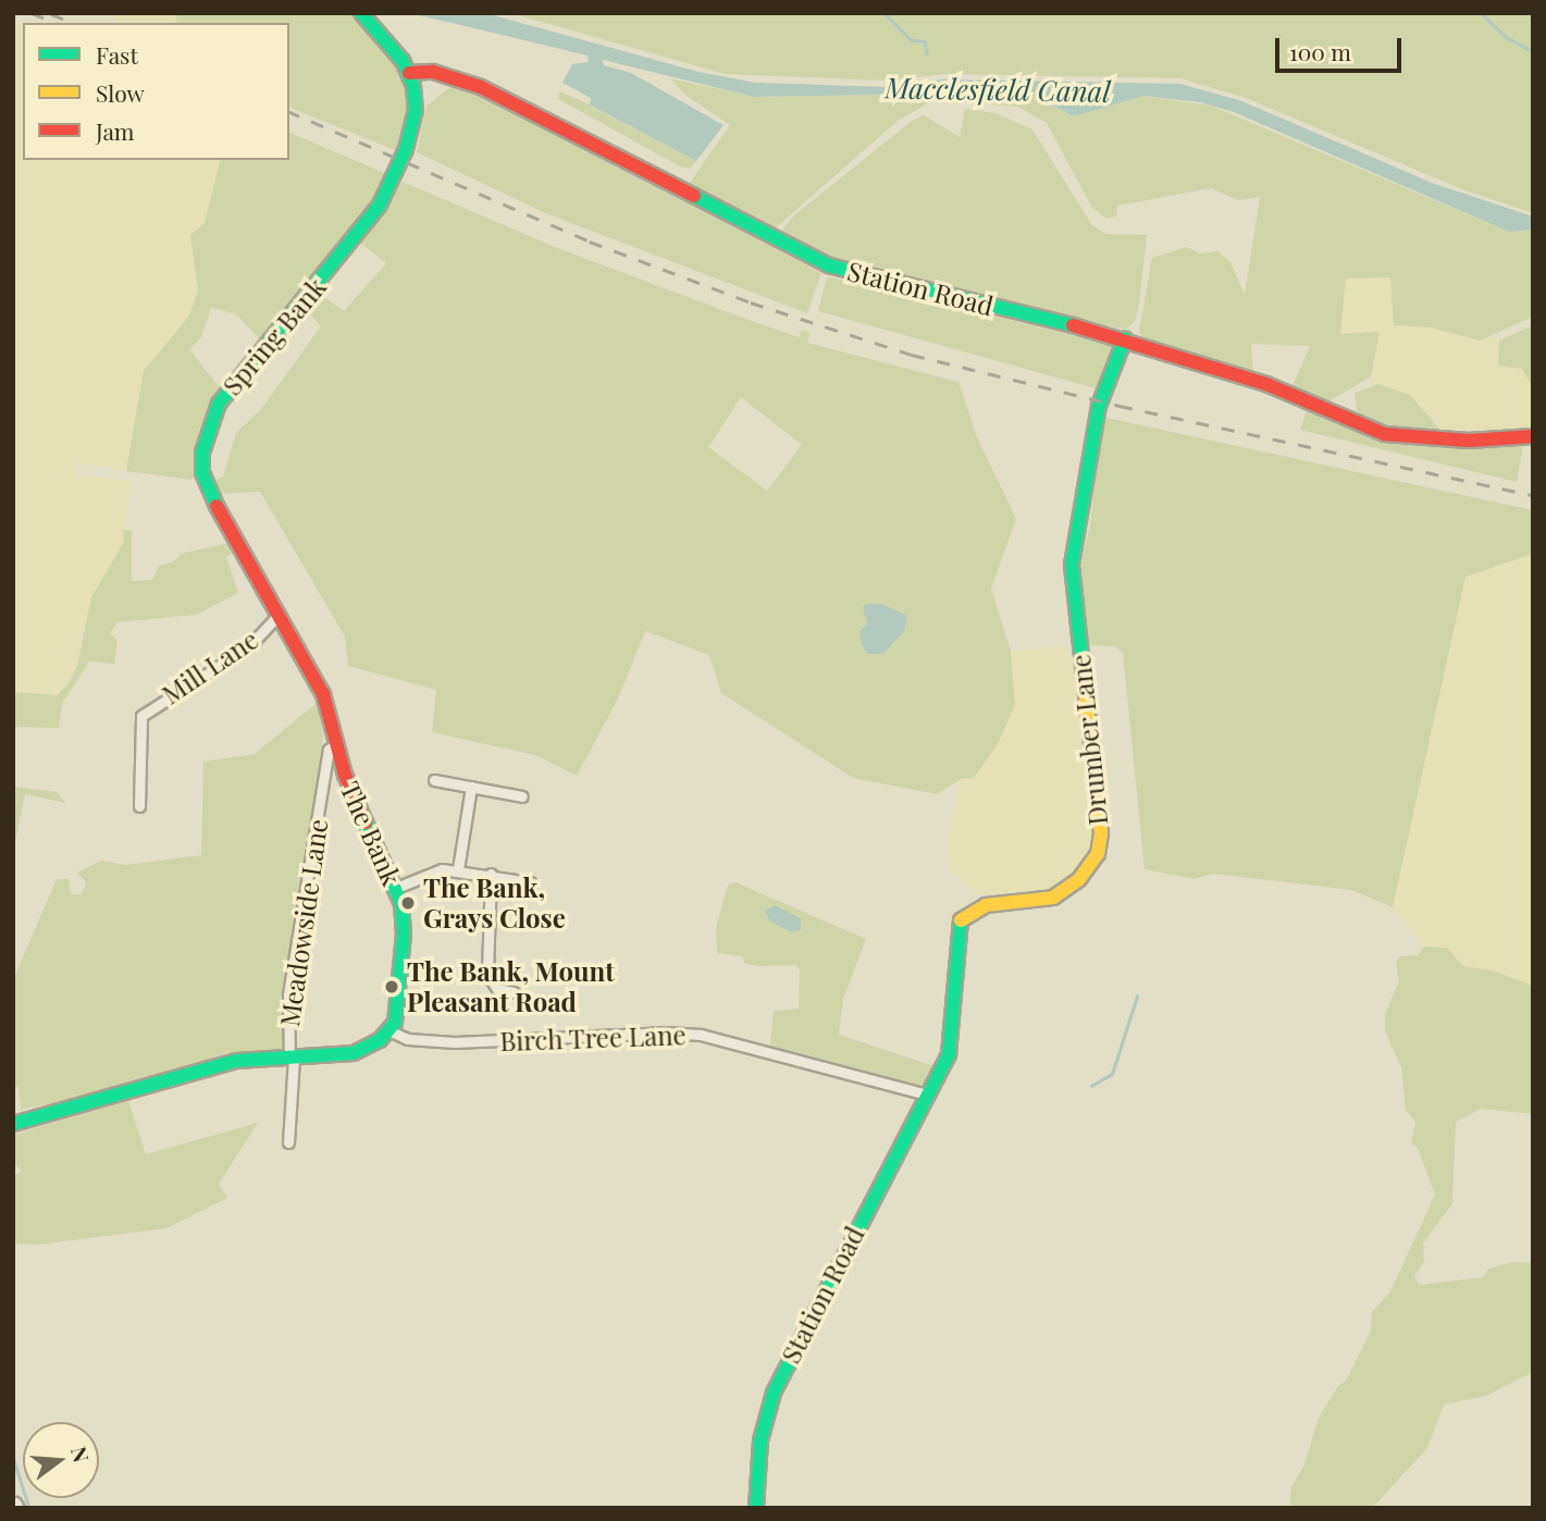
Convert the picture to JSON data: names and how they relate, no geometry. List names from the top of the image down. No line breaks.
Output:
{"streets":{"street":["Station Road","Spring Bank","Mill Lane","Drumber Lane","The Bank","Meadowside Lane","Birch Tree Lane"]},"crossings":[["Station Road","Spring Bank"],["Station Road","Drumber Lane"],["Station Road","Birch Tree Lane"],["Spring Bank","Mill Lane"],["Spring Bank","The Bank"],["Drumber Lane","Birch Tree Lane"],["The Bank","Meadowside Lane"],["The Bank","Birch Tree Lane"]],"water":["Macclesfield Canal"],"places":["The Bank, Grays Close","The Bank, Mount Pleasant Road"],"legend":["Fast","Slow","Jam"],"scale_bar":"100 m","north":"right"}
